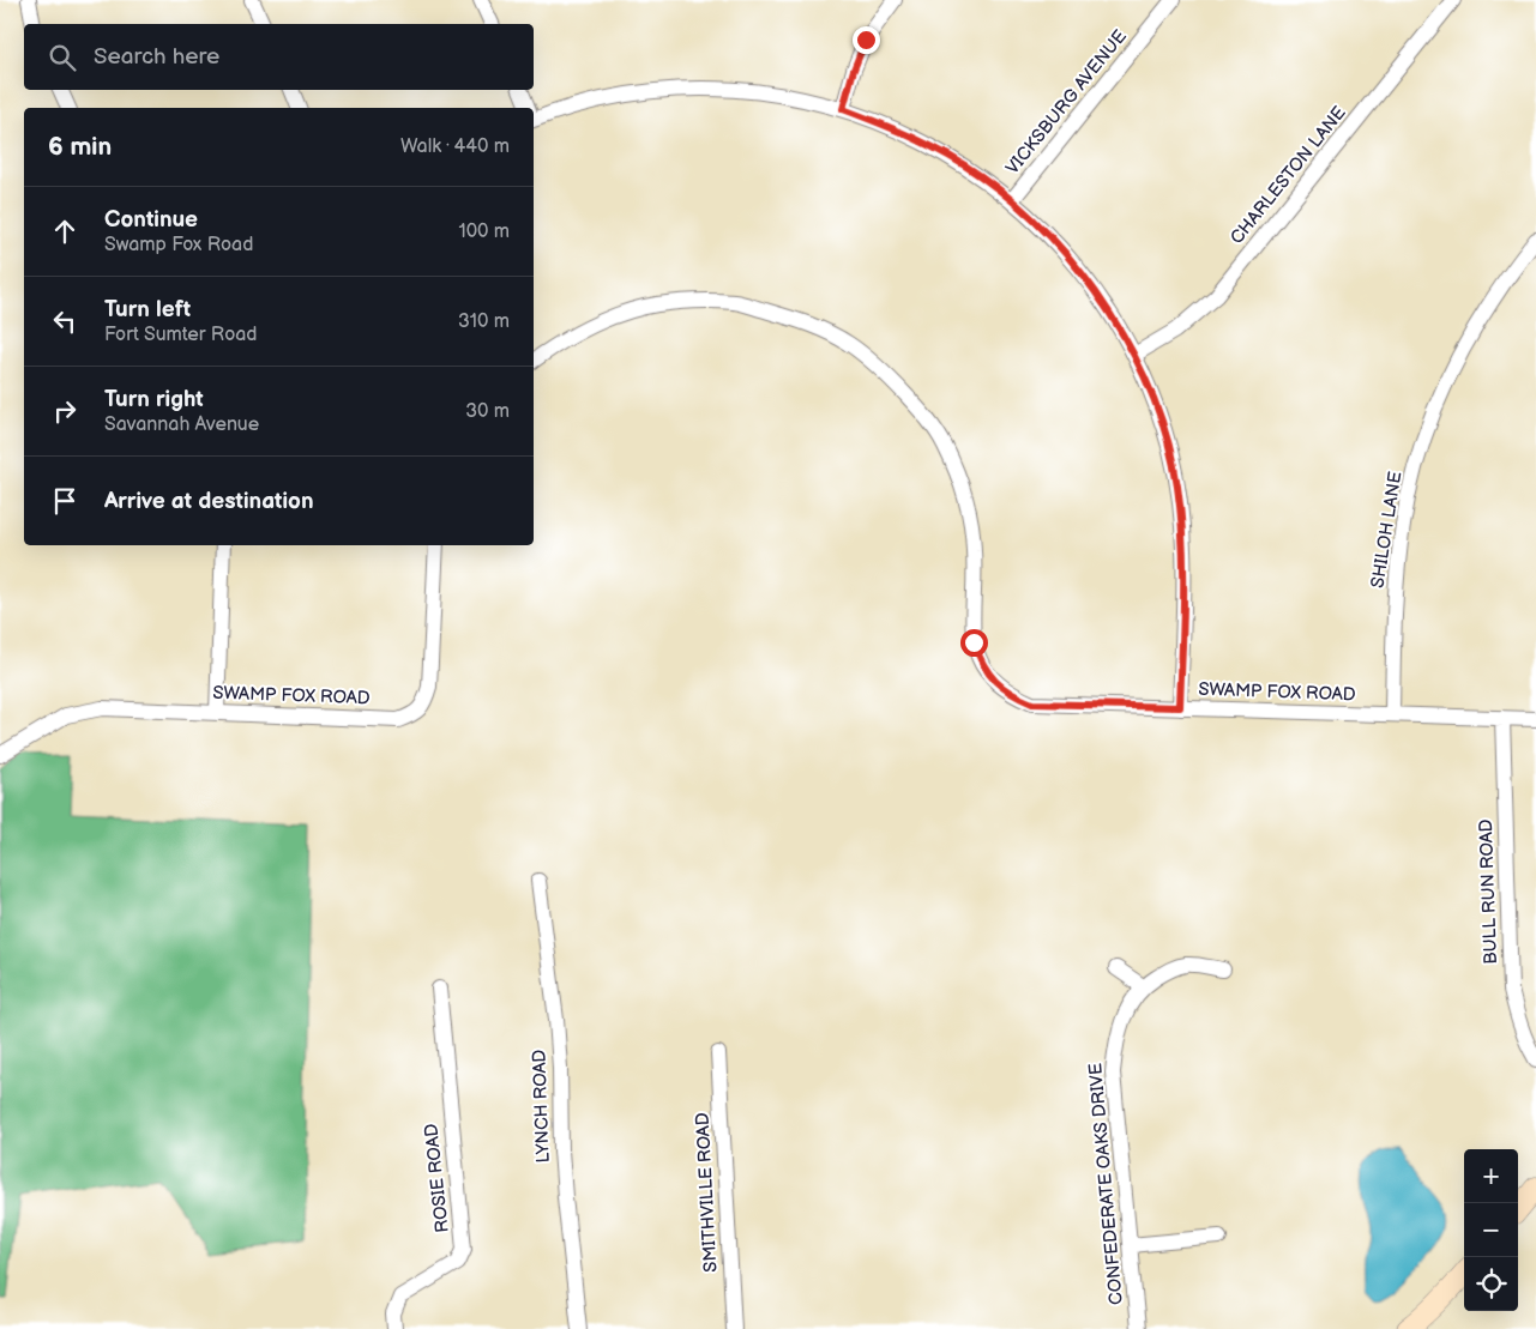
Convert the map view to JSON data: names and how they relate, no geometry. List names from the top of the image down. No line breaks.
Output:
{"streets":{"street":["VICKSBURG AVENUE","CHARLESTON LANE","SHILOH LANE","SWAMP FOX ROAD","BULL RUN ROAD","LYNCH ROAD","ROSIE ROAD","CONFEDERATE OAKS DRIVE","SMITHVILLE ROAD"]},"crossings":[["SHILOH LANE","SWAMP FOX ROAD"],["SWAMP FOX ROAD","BULL RUN ROAD"]],"page":{"search":"Search here","heading":["6 min","Walk · 440 m"],"list":[["Continue","Swamp Fox Road","100 m"],["Turn left","Fort Sumter Road","310 m"],["Turn right","Savannah Avenue","30 m"],"Arrive at destination"],"map_buttons":["+","−"]}}
